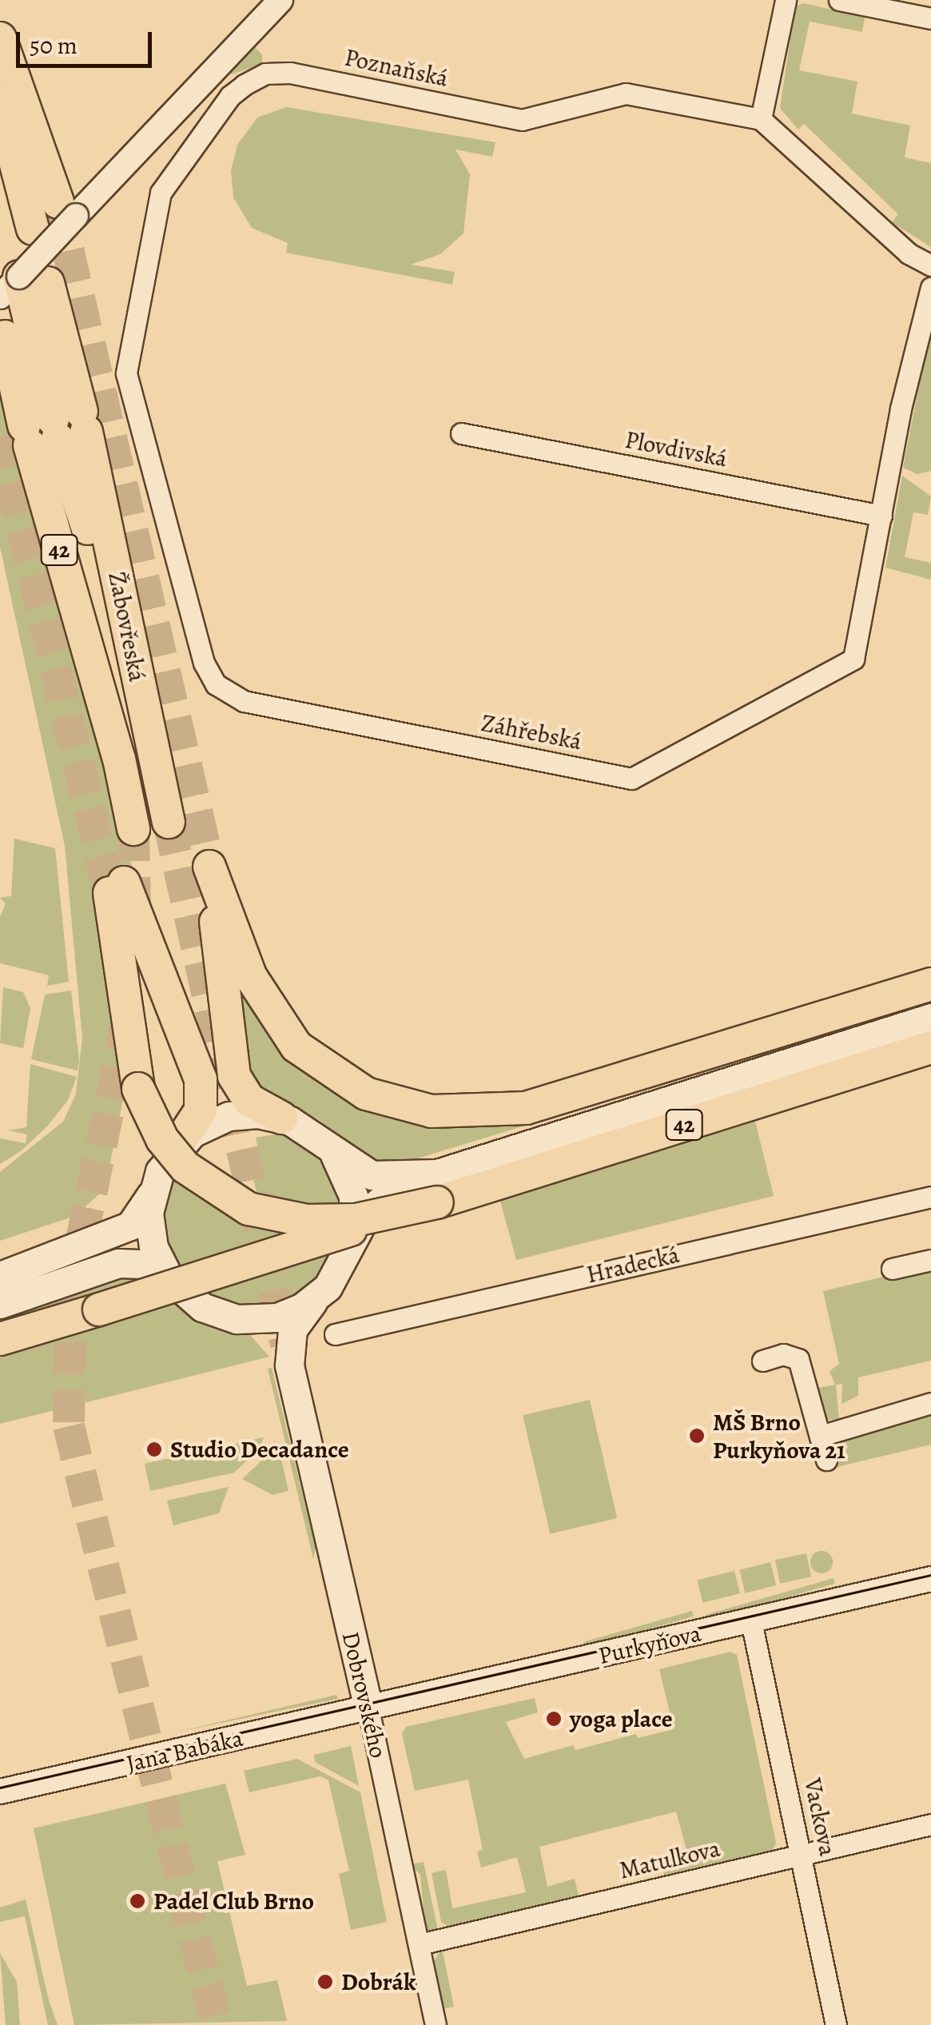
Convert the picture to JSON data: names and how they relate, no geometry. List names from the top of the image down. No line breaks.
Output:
{"streets":{"highway":["42","Žabovřeská"],"main road":["Dobrovského"],"street":["Poznaňská","Plovdivská","Záhřebská","Hradecká","Purkyňova","Jana Babáka","Vackova","Matulkova"]},"crossings":[["Poznaňská","Záhřebská"],["Plovdivská","Záhřebská"],["42","Žabovřeská"],["42","Dobrovského"],["Purkyňova","Dobrovského"],["Purkyňova","Jana Babáka"],["Purkyňova","Vackova"],["Dobrovského","Jana Babáka"],["Dobrovského","Matulkova"],["Vackova","Matulkova"]],"places":["MŠ Brno Purkyňova 21","Studio Decadance","yoga place","Padel Club Brno","Dobrák"],"scale_bar":"50 m"}
